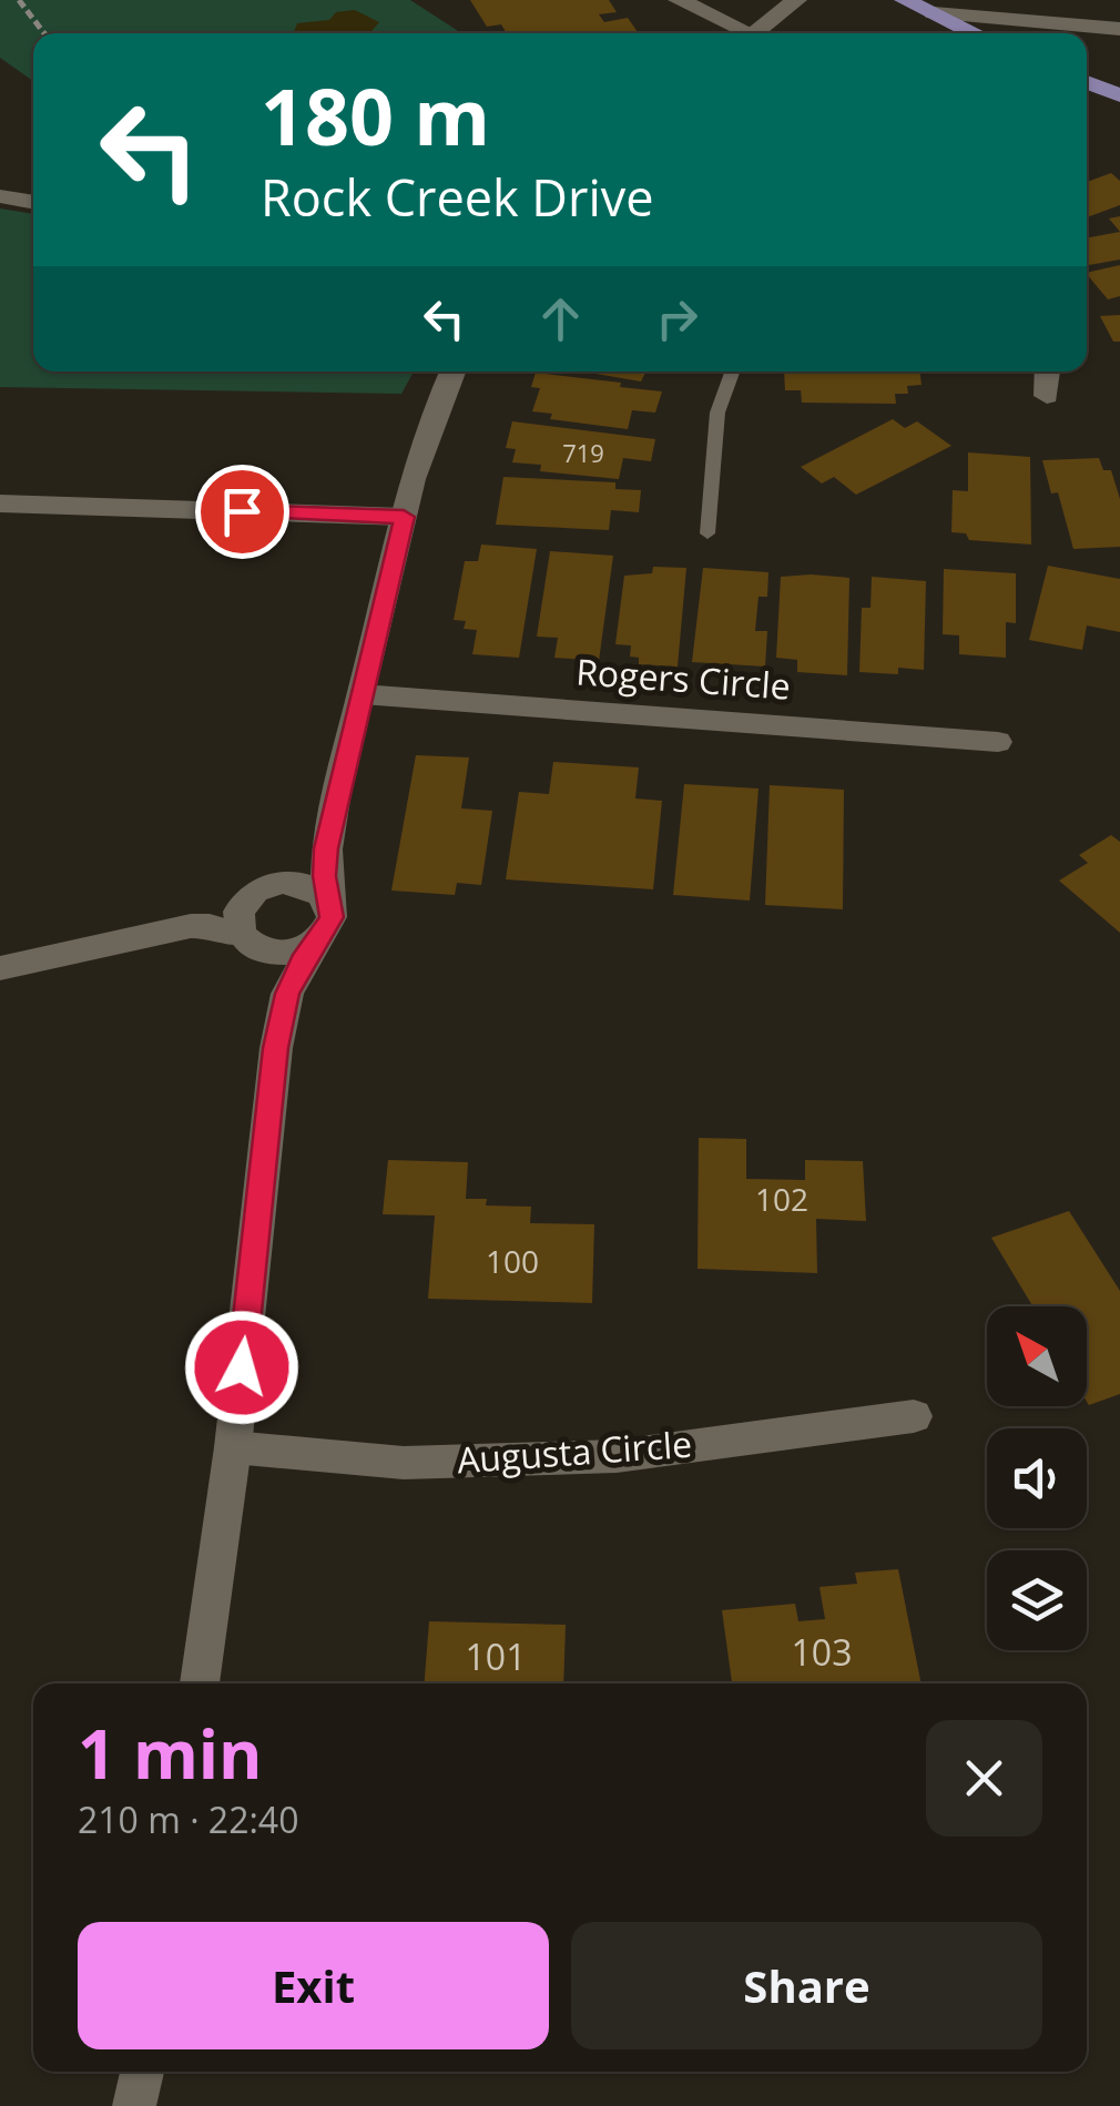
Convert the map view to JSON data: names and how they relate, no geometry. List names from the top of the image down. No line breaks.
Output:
{"streets":{"street":["Rogers Circle","Augusta Circle"]},"house_numbers":["719","102","100","103","101"],"north":"top left","page":{"turn":["180 m","Rock Creek Drive"],"heading":["1 min","210 m · 22:40"],"buttons":["Exit","Share"]}}
